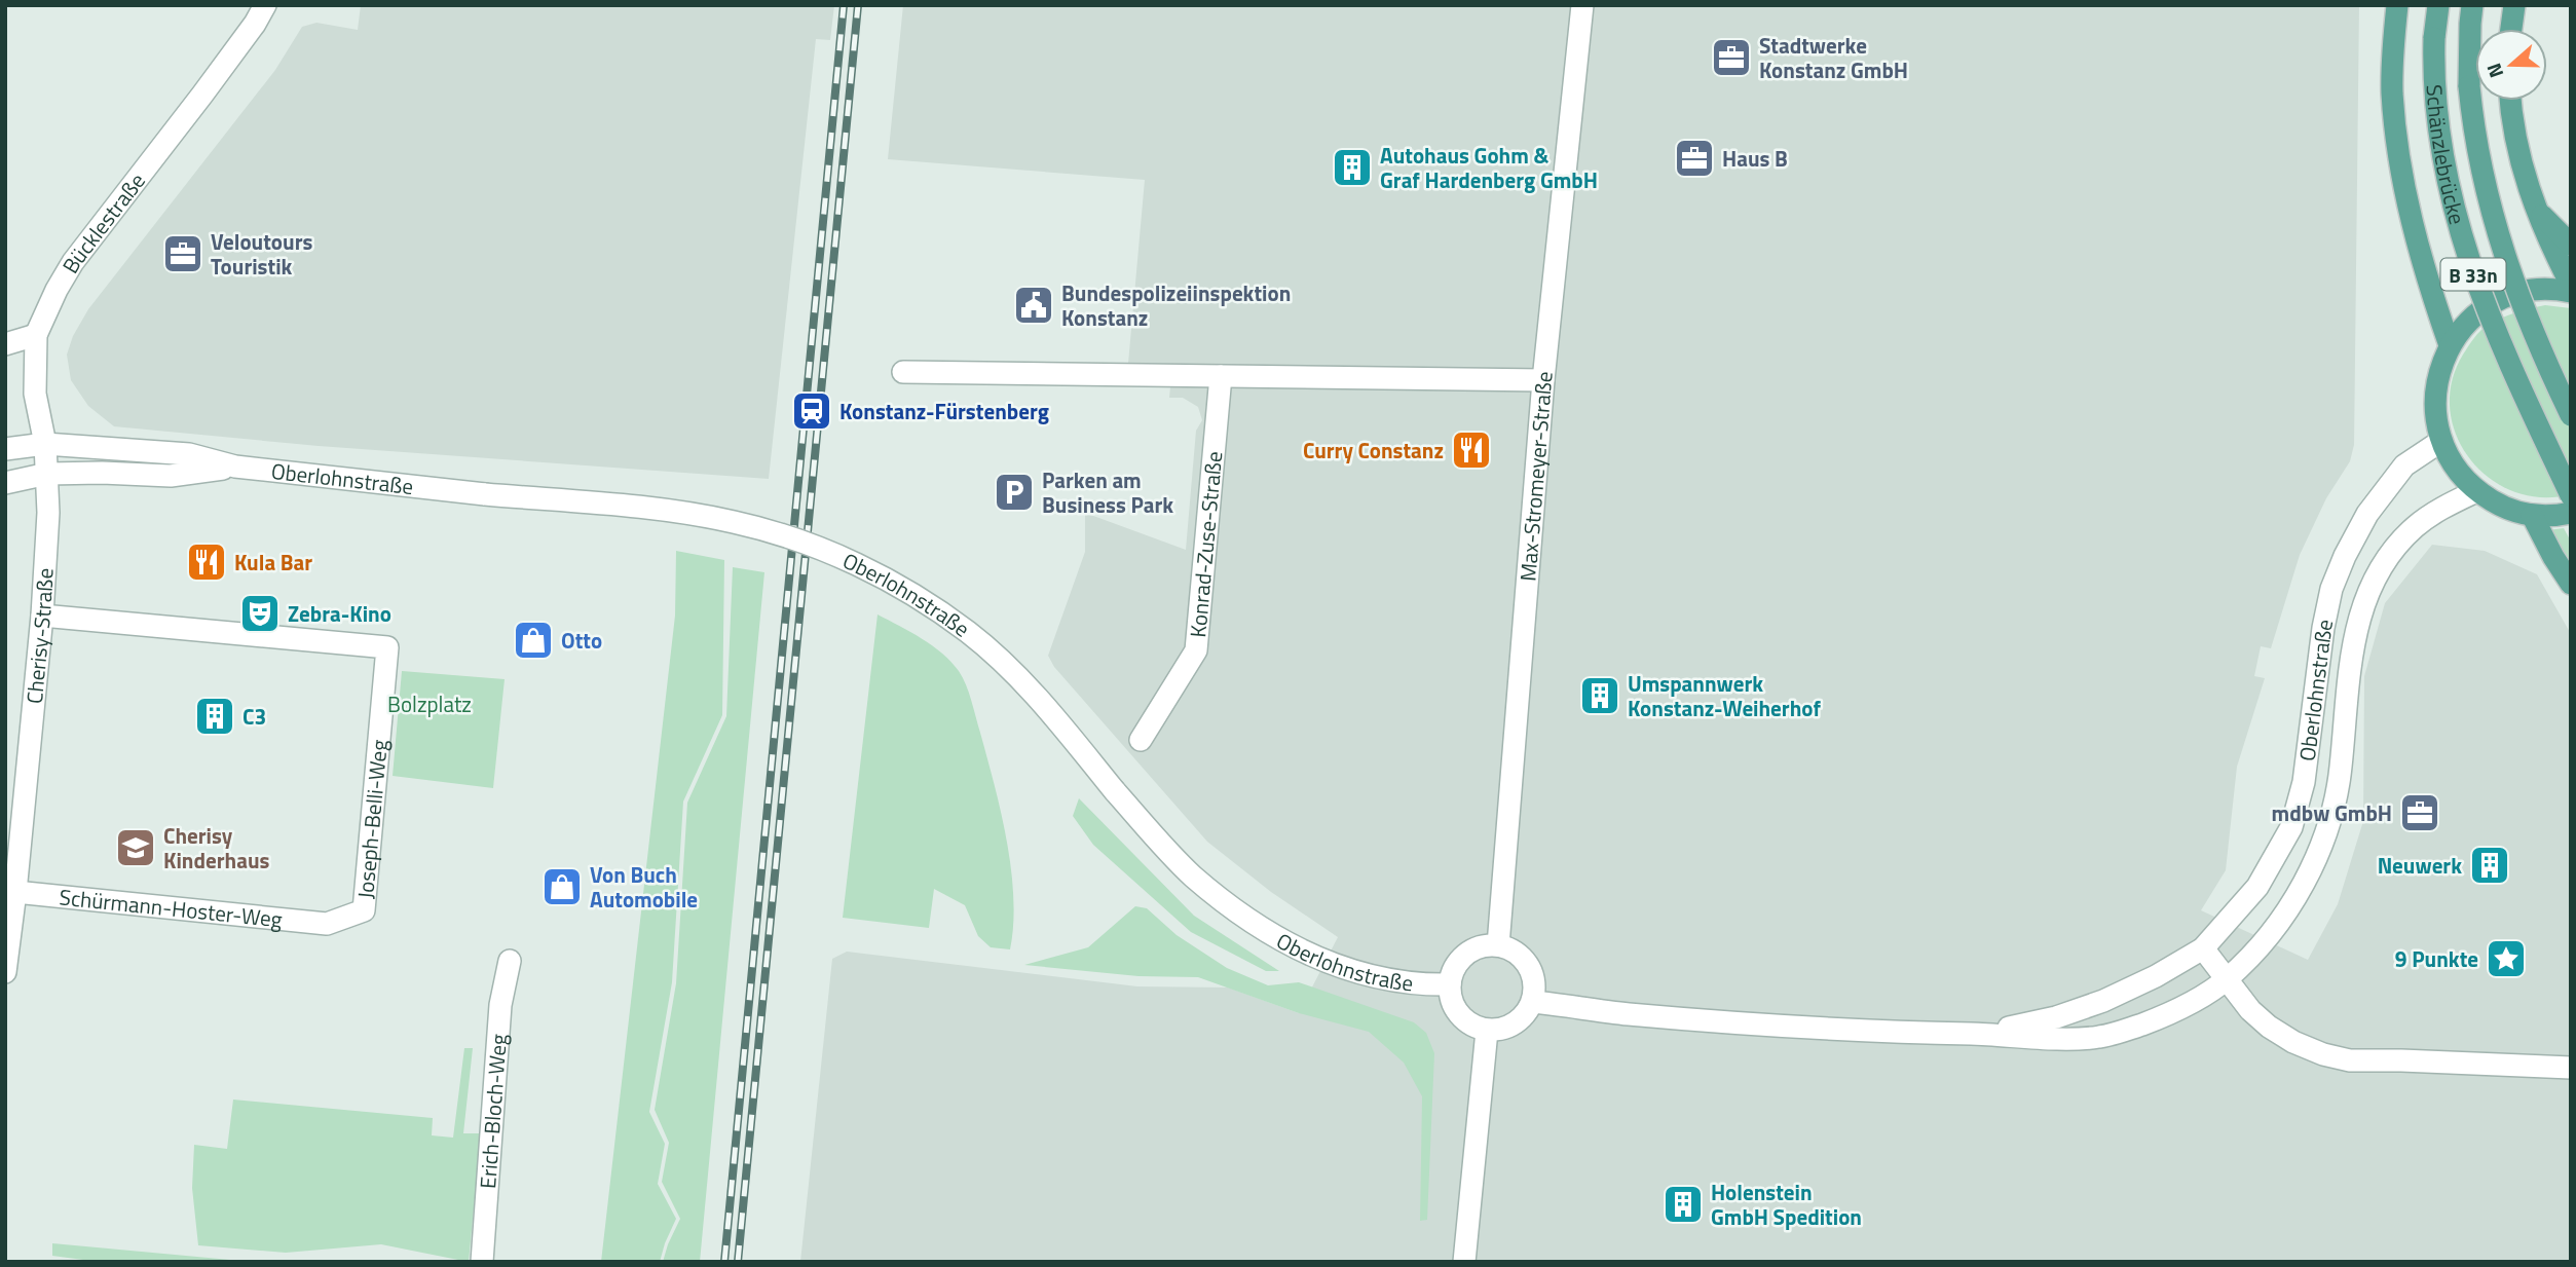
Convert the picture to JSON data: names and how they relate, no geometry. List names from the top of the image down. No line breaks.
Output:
{"streets":{"main road":["Schänzlebrücke","B 33n"],"street":["Bücklestraße","Max-Stromeyer-Straße","Oberlohnstraße","Konrad-Zuse-Straße","Cherisy-Straße","Joseph-Belli-Weg","Schürmann-Hoster-Weg","Erich-Bloch-Weg"]},"crossings":[["Bücklestraße","Oberlohnstraße"],["Bücklestraße","Cherisy-Straße"],["Max-Stromeyer-Straße","Oberlohnstraße"],["Oberlohnstraße","Cherisy-Straße"],["Cherisy-Straße","Joseph-Belli-Weg"],["Cherisy-Straße","Schürmann-Hoster-Weg"],["Joseph-Belli-Weg","Schürmann-Hoster-Weg"]],"parks":["Bolzplatz"],"places":{"office":["Stadtwerke Konstanz GmbH","Haus B","Veloutours Touristik","mdbw GmbH"],"building":["Autohaus Gohm & Graf Hardenberg GmbH","Umspannwerk Konstanz-Weiherhof","C3","Neuwerk","Holenstein GmbH Spedition"],"public building":["Bundespolizeiinspektion Konstanz"],"station":["Konstanz-Fürstenberg"],"restaurant":["Curry Constanz","Kula Bar"],"parking":["Parken am Business Park"],"theatre":["Zebra-Kino"],"shop":["Otto","Von Buch Automobile"],"school or university":["Cherisy Kinderhaus"],"place":["9 Punkte"]},"north":"left"}
